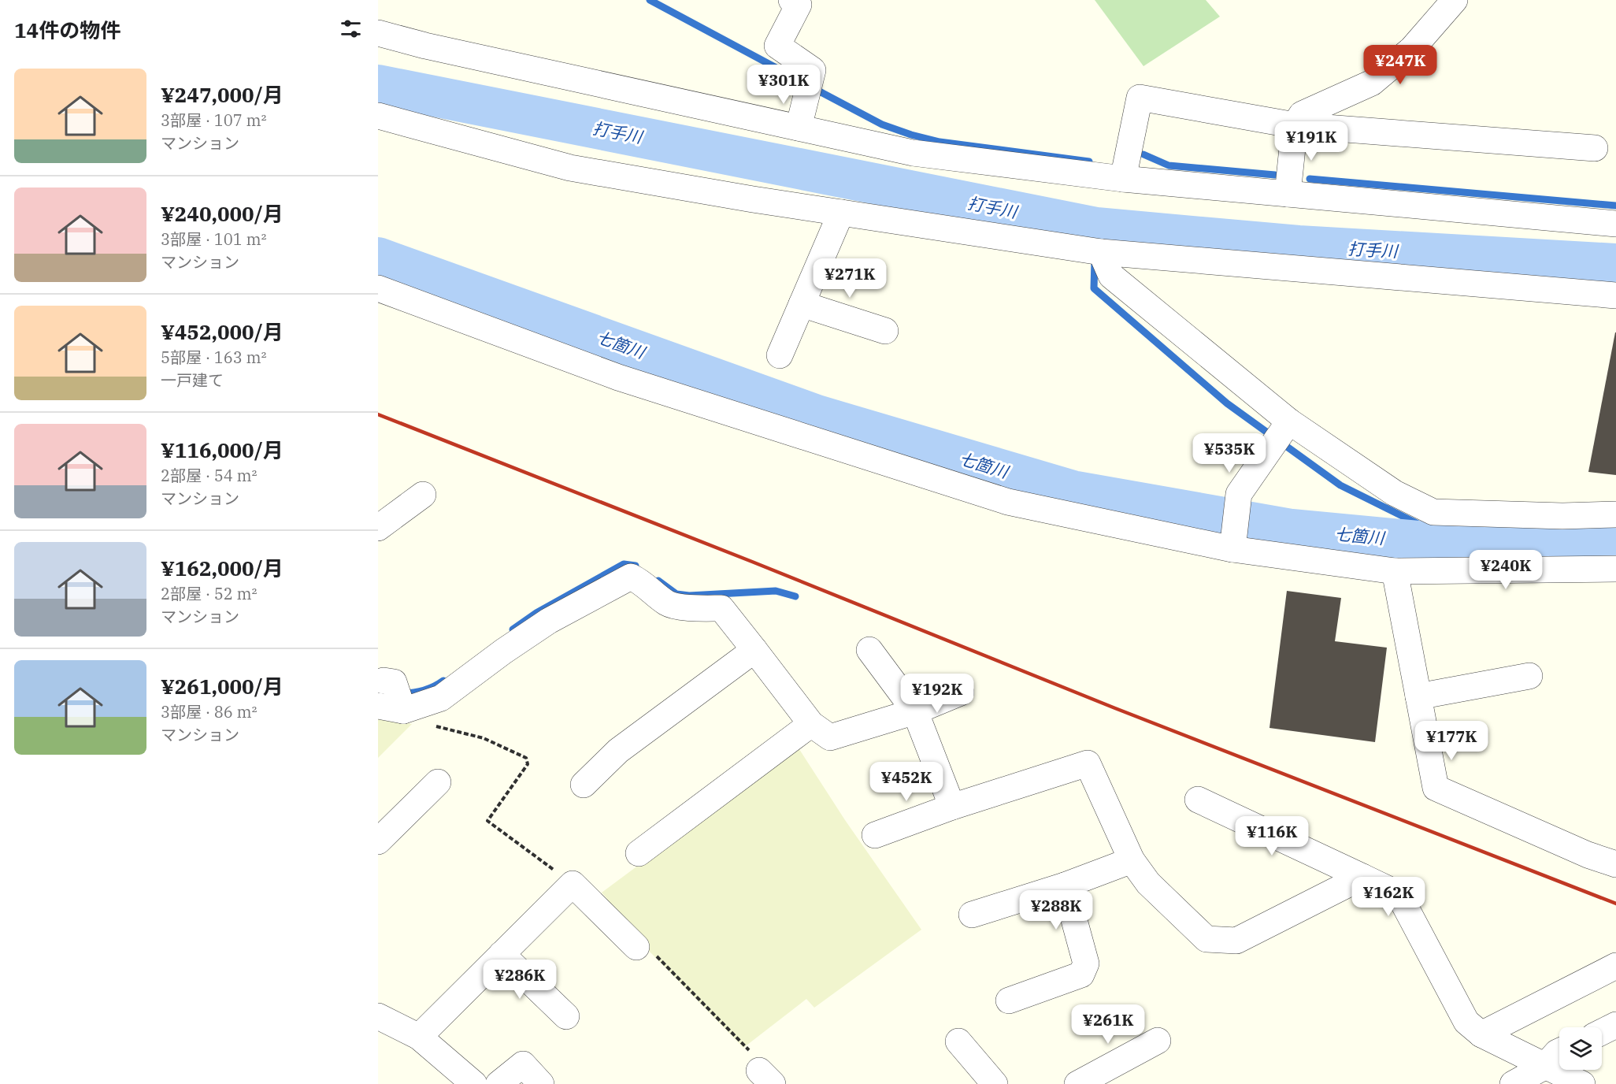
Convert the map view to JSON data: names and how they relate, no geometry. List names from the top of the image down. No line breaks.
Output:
{"water":["打手川","七箇川"],"page":{"heading":"14件の物件","price":["¥247K","¥301K","¥191K","¥271K","¥535K","¥240K","¥192K","¥177K","¥452K","¥116K","¥162K","¥288K","¥286K","¥261K"],"list":[{"name":"¥247,000/月","note":"3部屋 · 107 m² · マンション"},{"name":"¥240,000/月","note":"3部屋 · 101 m² · マンション"},{"name":"¥452,000/月","note":"5部屋 · 163 m² · 一戸建て"},{"name":"¥116,000/月","note":"2部屋 · 54 m² · マンション"},{"name":"¥162,000/月","note":"2部屋 · 52 m² · マンション"},{"name":"¥261,000/月","note":"3部屋 · 86 m² · マンション"}]}}
